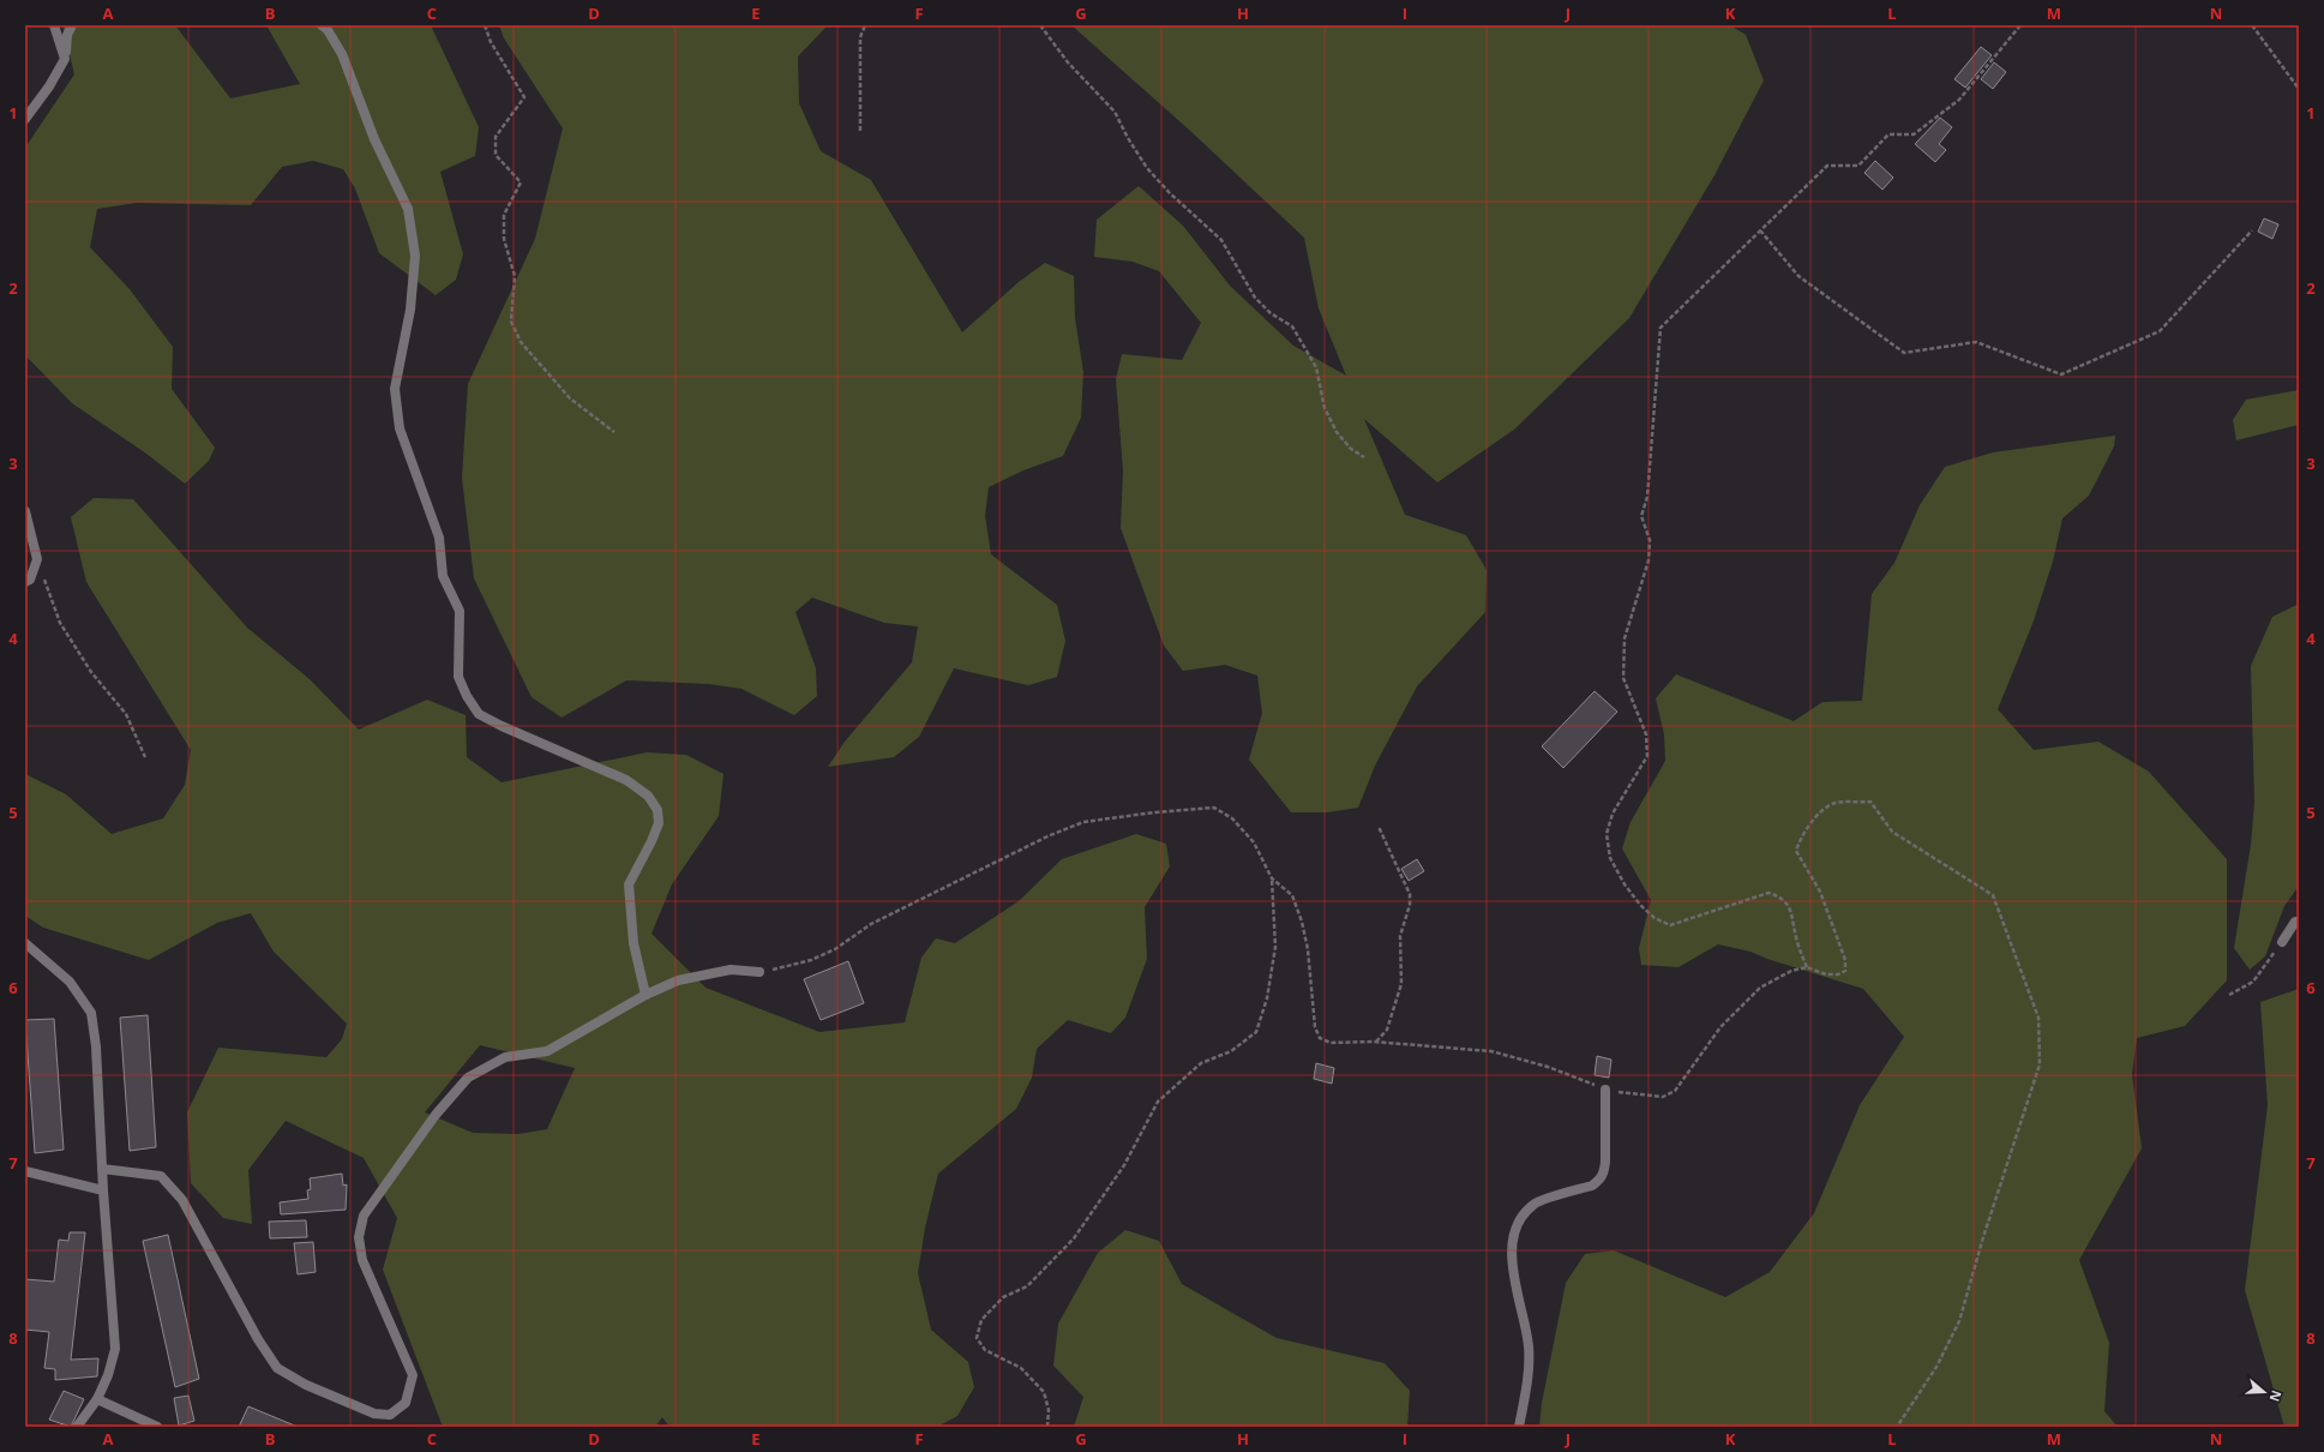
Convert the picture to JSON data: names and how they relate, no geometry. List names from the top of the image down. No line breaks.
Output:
{"north":"right","grid":{"columns":["A","B","C","D","E","F","G","H","I","J","K","L","M","N"],"rows":["1","2","3","4","5","6","7","8"]}}
